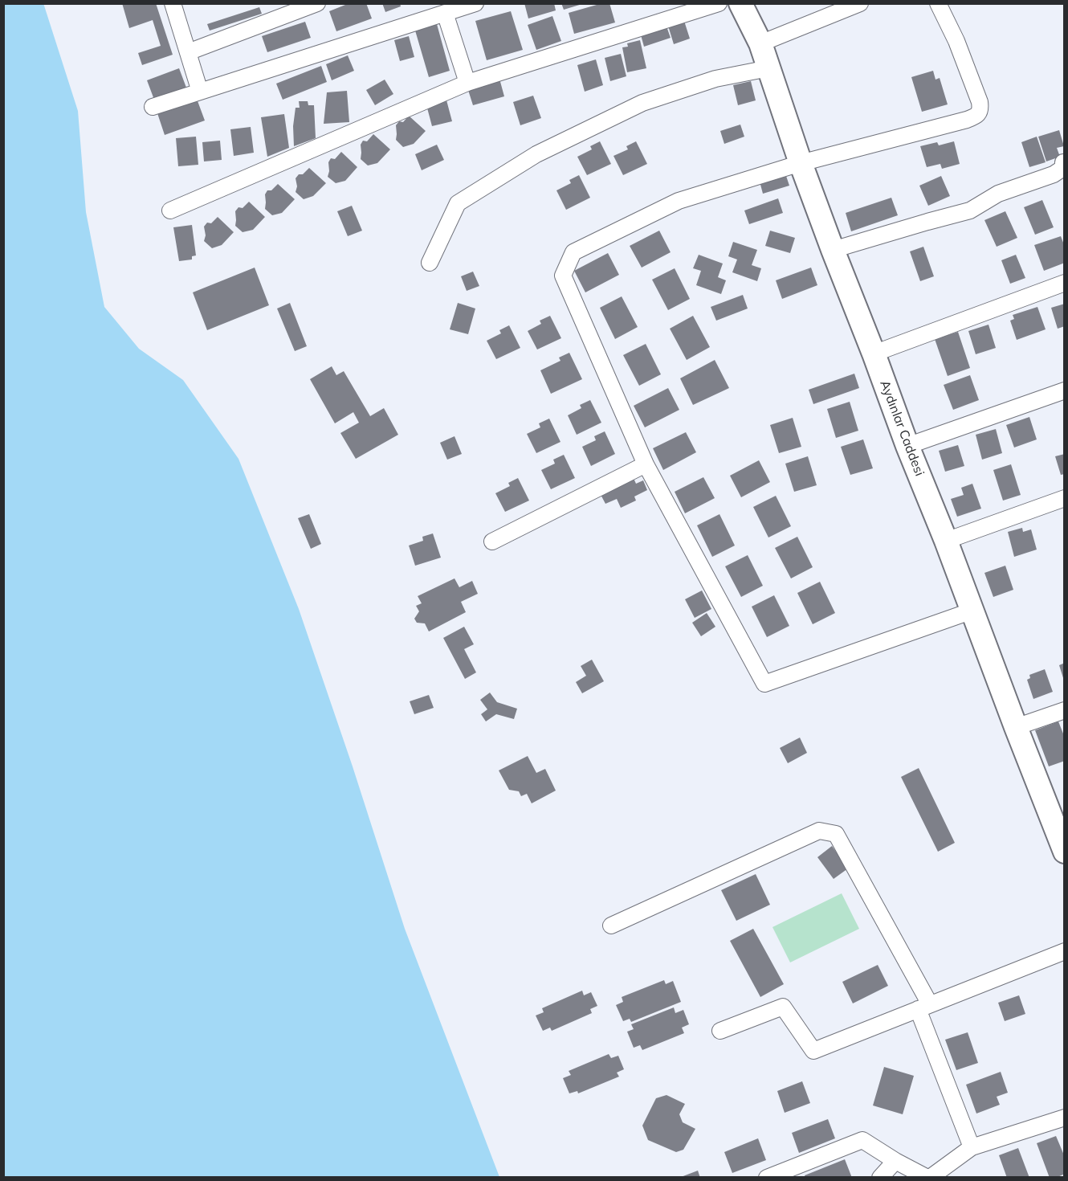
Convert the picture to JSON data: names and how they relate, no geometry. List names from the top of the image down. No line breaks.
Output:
{"streets":{"street":["Aydınlar Caddesi"]}}
